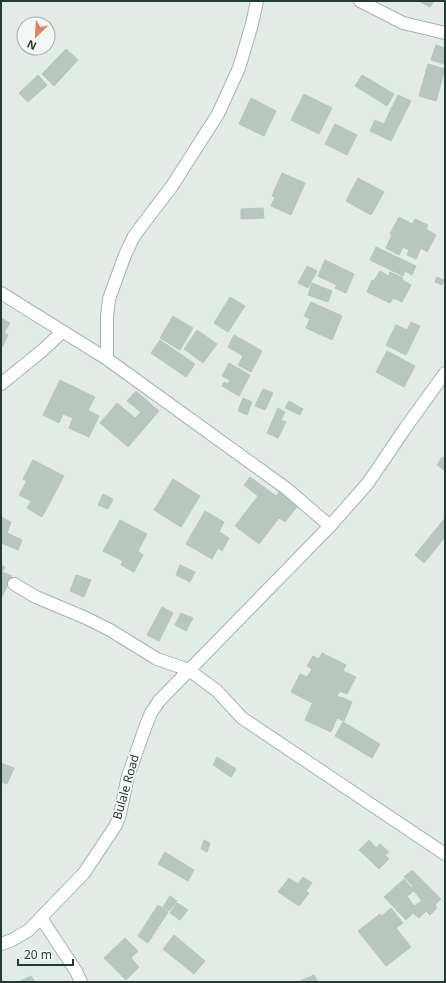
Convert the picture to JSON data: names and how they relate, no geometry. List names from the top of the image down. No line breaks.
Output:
{"streets":{"street":["Bulale Road"]},"scale_bar":"20 m","north":"bottom left"}
